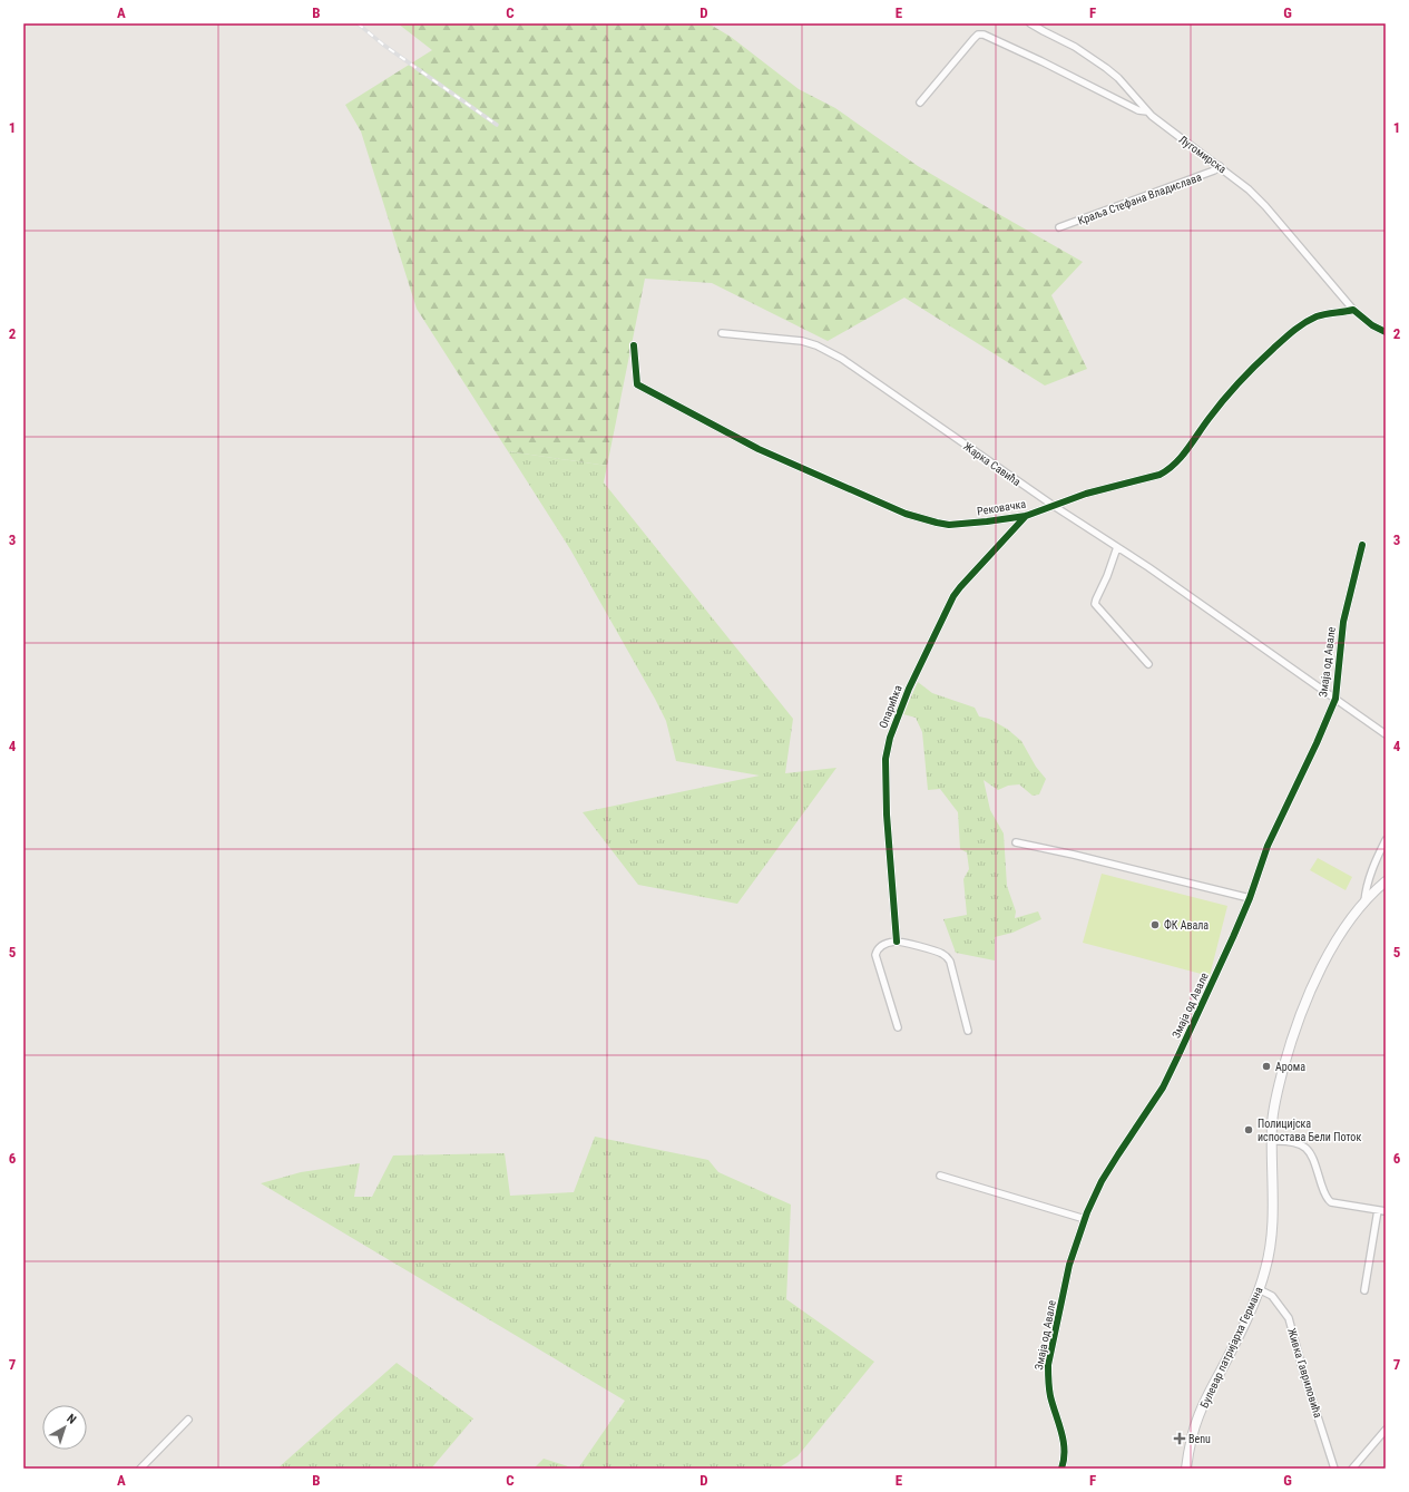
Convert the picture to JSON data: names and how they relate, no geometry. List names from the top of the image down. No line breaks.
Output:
{"streets":{"main road":["Булевар патријарха Германа"],"street":["Лугомирска","Краља Стефана Владислава","Жарка Савића","Рековачка","Змаја од Авале","Опарићка","Живка Гавриловића"]},"crossings":[["Лугомирска","Краља Стефана Владислава"],["Лугомирска","Рековачка"],["Жарка Савића","Рековачка"],["Жарка Савића","Змаја од Авале"],["Рековачка","Опарићка"],["Булевар патријарха Германа","Живка Гавриловића"]],"places":{"other":["ФК Авала","Арома","Полицијска испостава Бели Поток"],"health":["Benu"]},"north":"top right","grid":{"columns":["A","B","C","D","E","F","G"],"rows":["1","2","3","4","5","6","7"]}}
